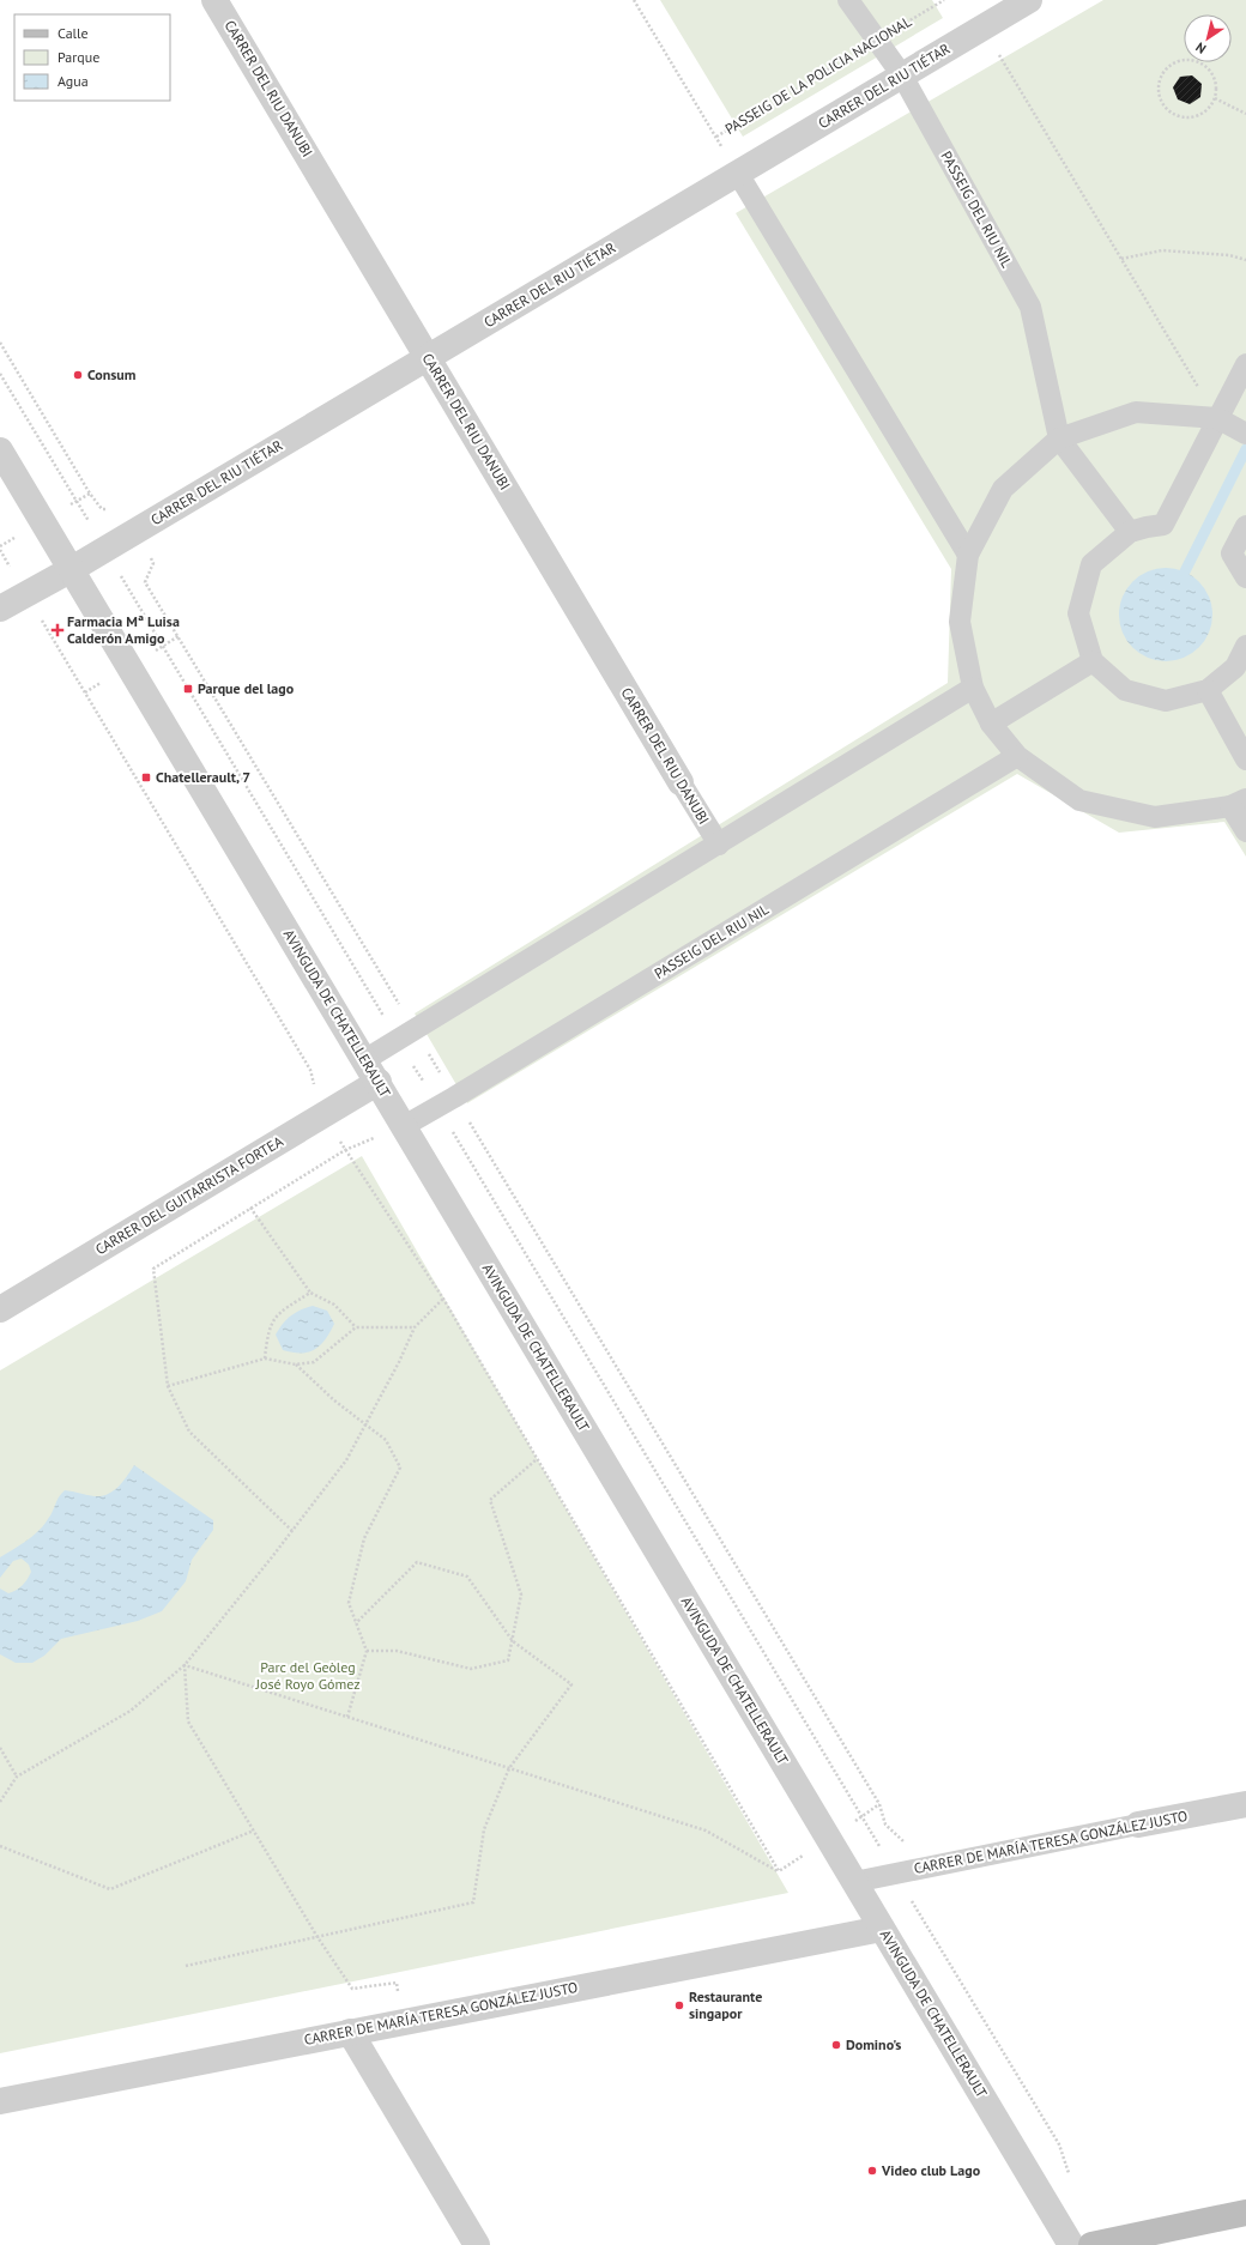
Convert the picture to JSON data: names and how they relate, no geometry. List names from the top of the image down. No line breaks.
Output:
{"streets":{"street":["CARRER DEL RIU TIÉTAR","CARRER DEL RIU DANUBI","PASSEIG DEL RIU NIL","AVINGUDA DE CHATELLERAULT","CARRER DEL GUITARRISTA FORTEA","CARRER DE MARÍA TERESA GONZÁLEZ JUSTO"],"path":["PASSEIG DE LA POLICIA NACIONAL"]},"crossings":[["PASSEIG DE LA POLICIA NACIONAL","CARRER DEL RIU TIÉTAR"],["CARRER DEL RIU TIÉTAR","CARRER DEL RIU DANUBI"],["CARRER DEL RIU TIÉTAR","PASSEIG DEL RIU NIL"],["CARRER DEL RIU TIÉTAR","AVINGUDA DE CHATELLERAULT"],["PASSEIG DEL RIU NIL","AVINGUDA DE CHATELLERAULT"],["AVINGUDA DE CHATELLERAULT","CARRER DEL GUITARRISTA FORTEA"],["AVINGUDA DE CHATELLERAULT","CARRER DE MARÍA TERESA GONZÁLEZ JUSTO"]],"parks":["Parc del Geòleg José Royo Gómez"],"places":{"other":["Consum","Restaurante singapor","Domino's","Video club Lago"],"health":["Farmacia Mª Luisa Calderón Amigo"],"transit":["Parque del lago","Chatellerault, 7"]},"legend":["Calle","Parque","Agua"],"north":"bottom left"}
